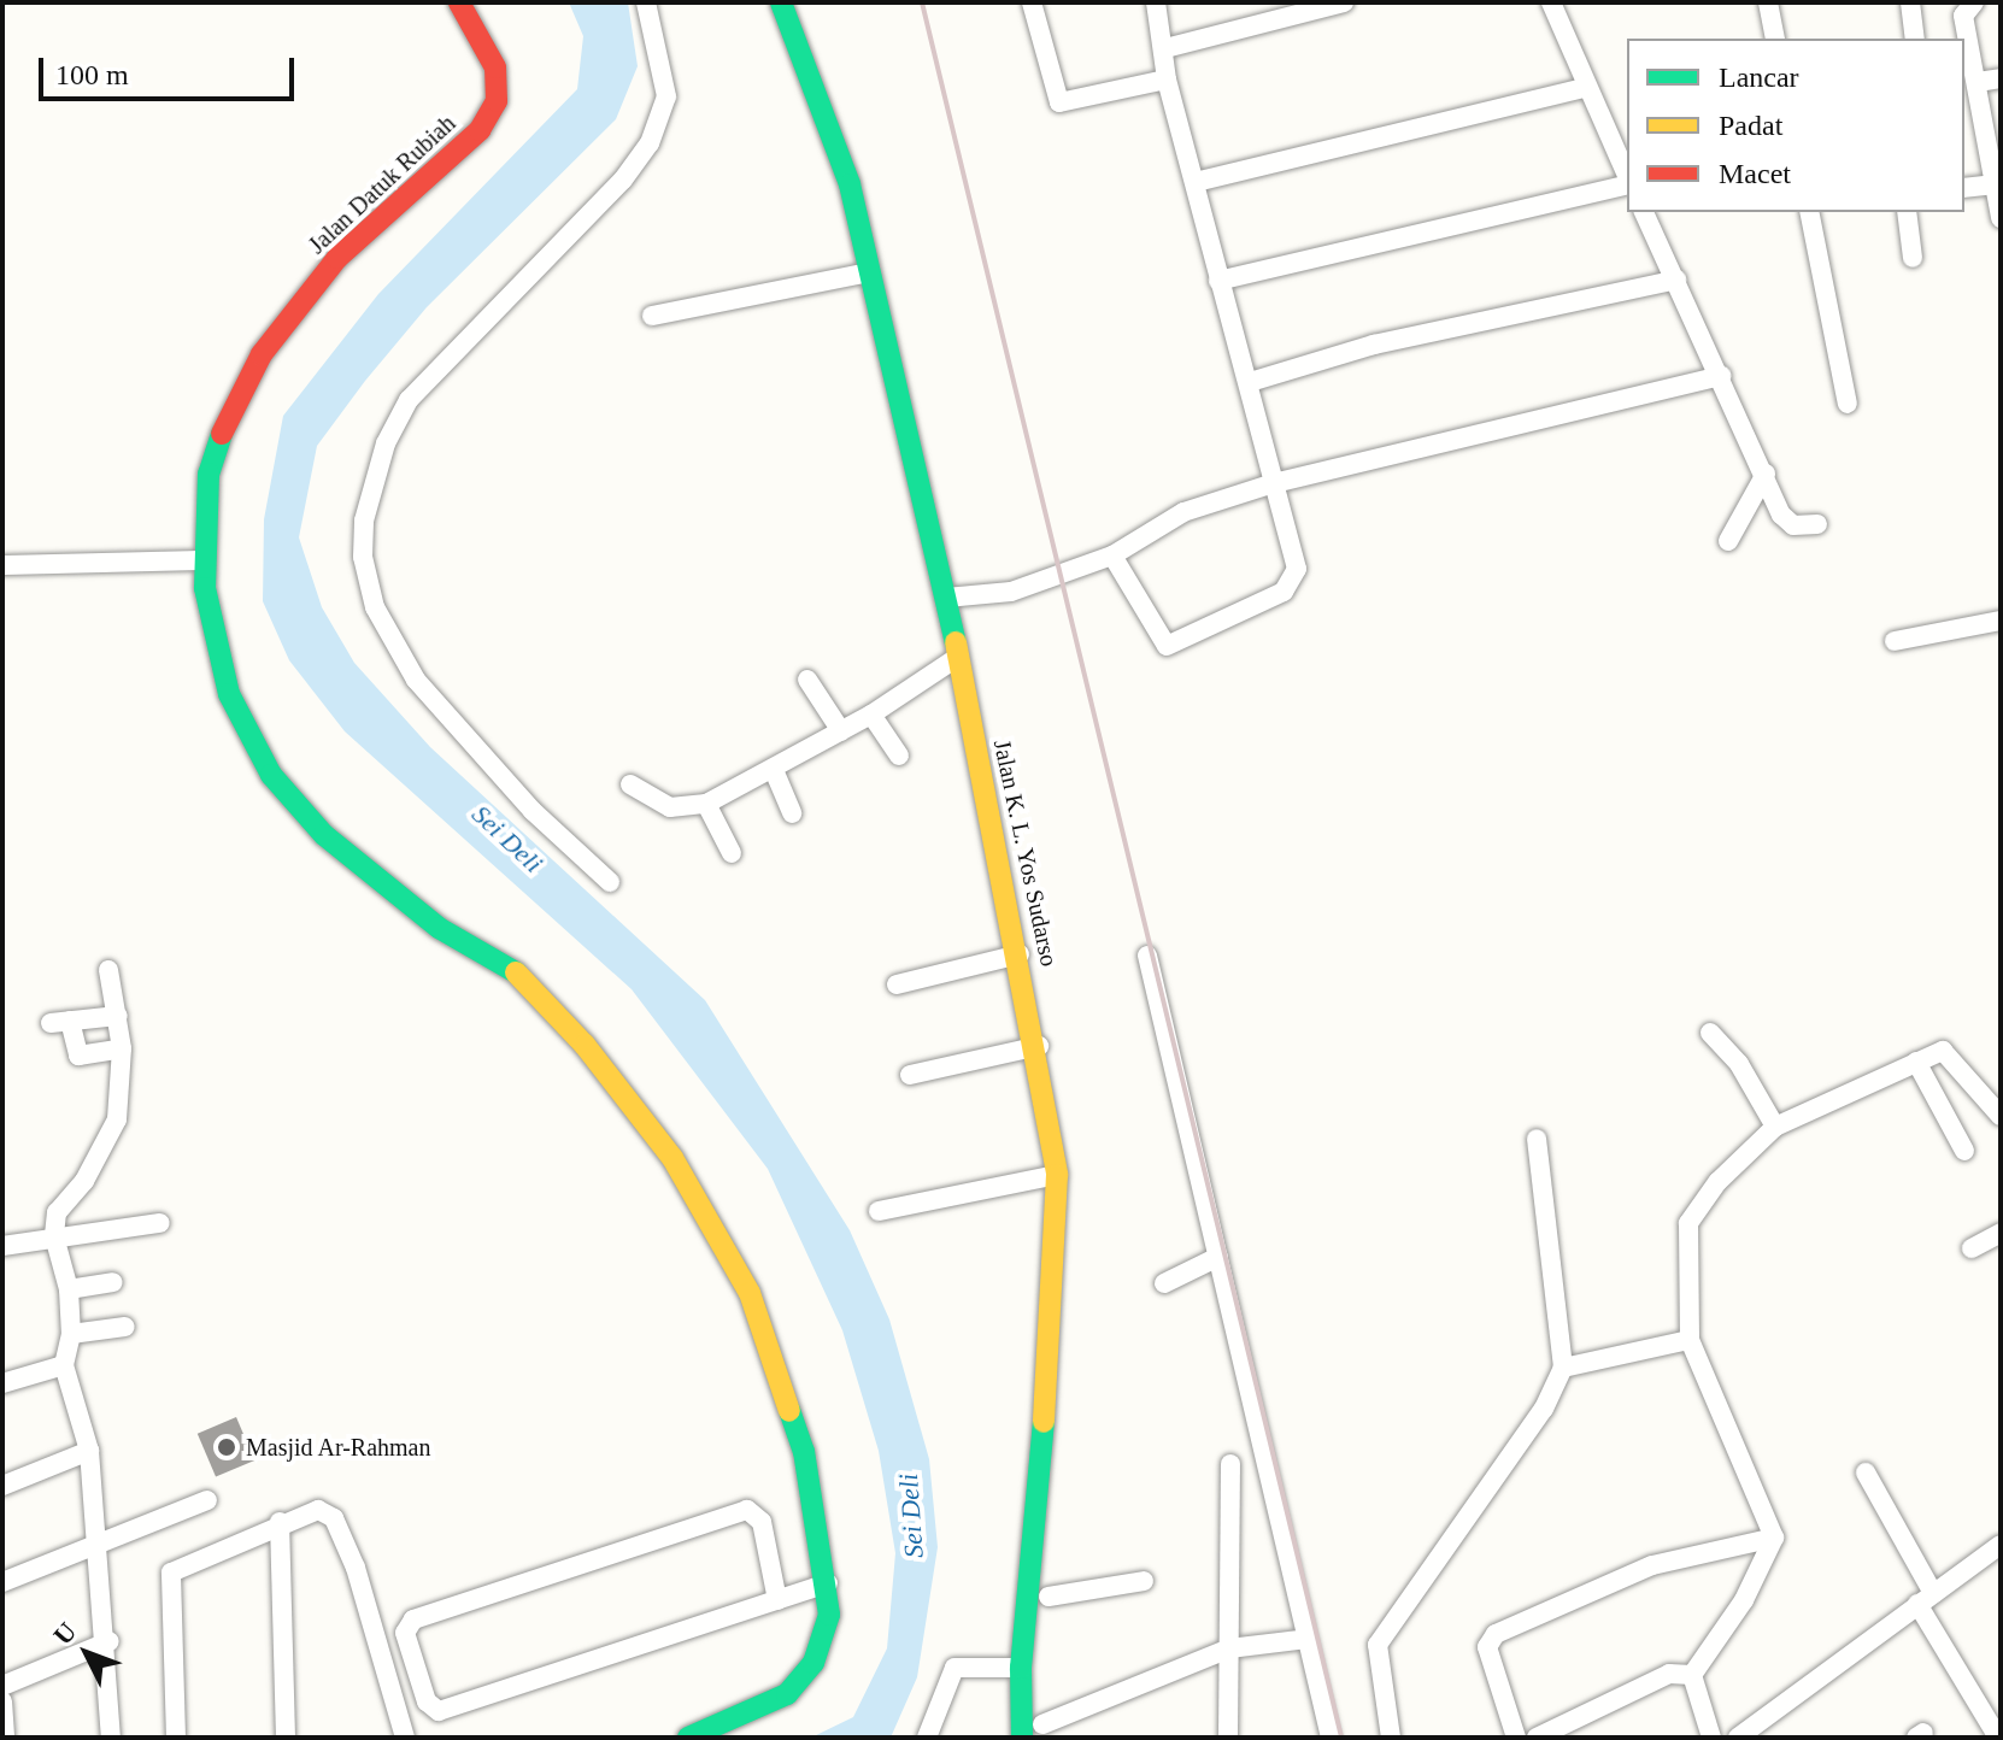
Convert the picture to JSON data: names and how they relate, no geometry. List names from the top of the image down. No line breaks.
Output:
{"streets":{"main road":["Jalan Datuk Rubiah","Jalan K. L. Yos Sudarso"]},"water":["Sei Deli"],"places":["Masjid Ar-Rahman"],"legend":["Lancar","Padat","Macet"],"scale_bar":"100 m","north":"top left"}
